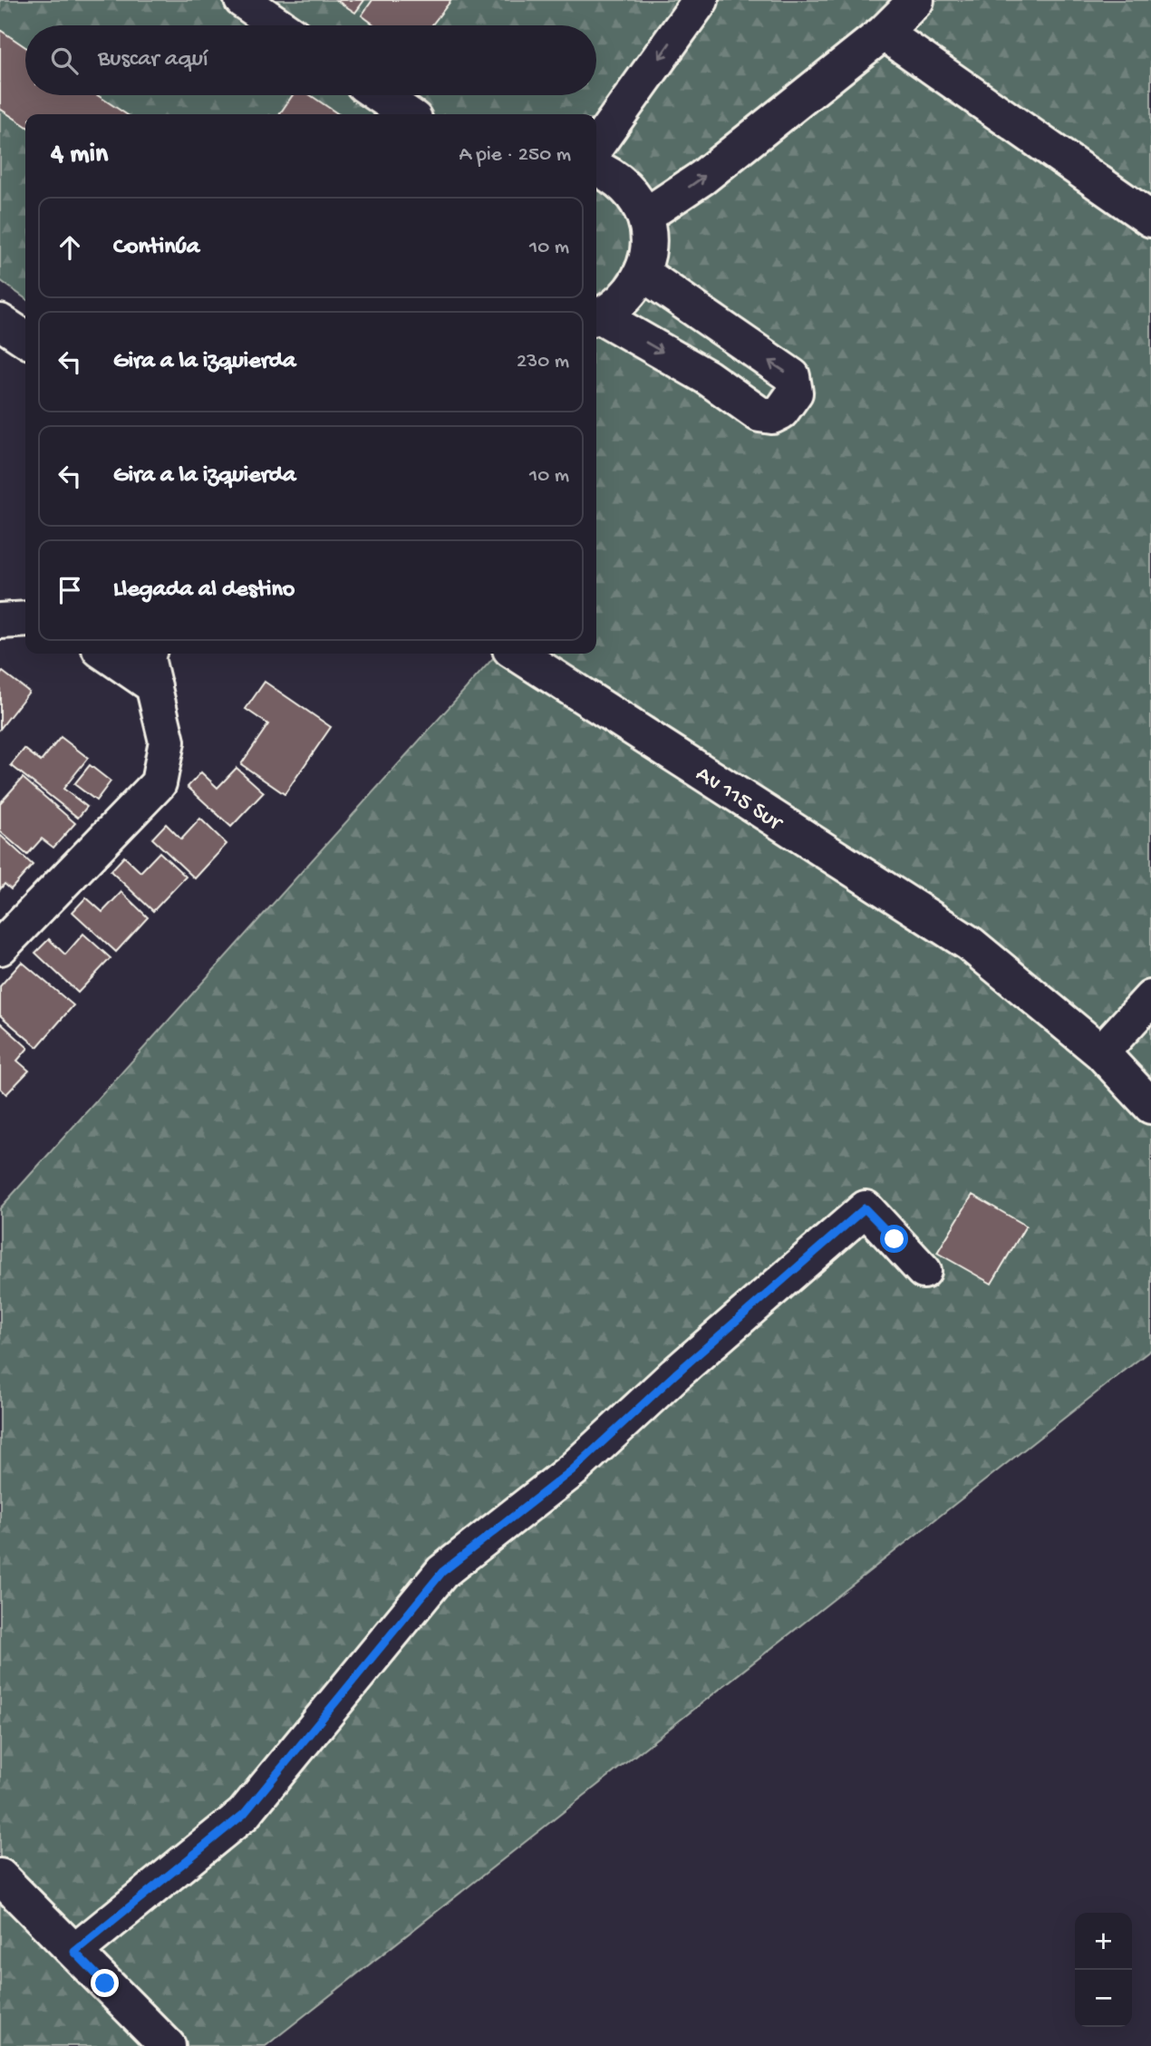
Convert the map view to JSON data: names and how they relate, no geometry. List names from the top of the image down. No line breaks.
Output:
{"streets":{"street":["Av 115 Sur"]},"page":{"search":"Buscar aquí","heading":["4 min","A pie · 250 m"],"list":[["Continúa","10 m"],["Gira a la izquierda","230 m"],["Gira a la izquierda","10 m"],"Llegada al destino"],"map_buttons":["+","−"]}}
